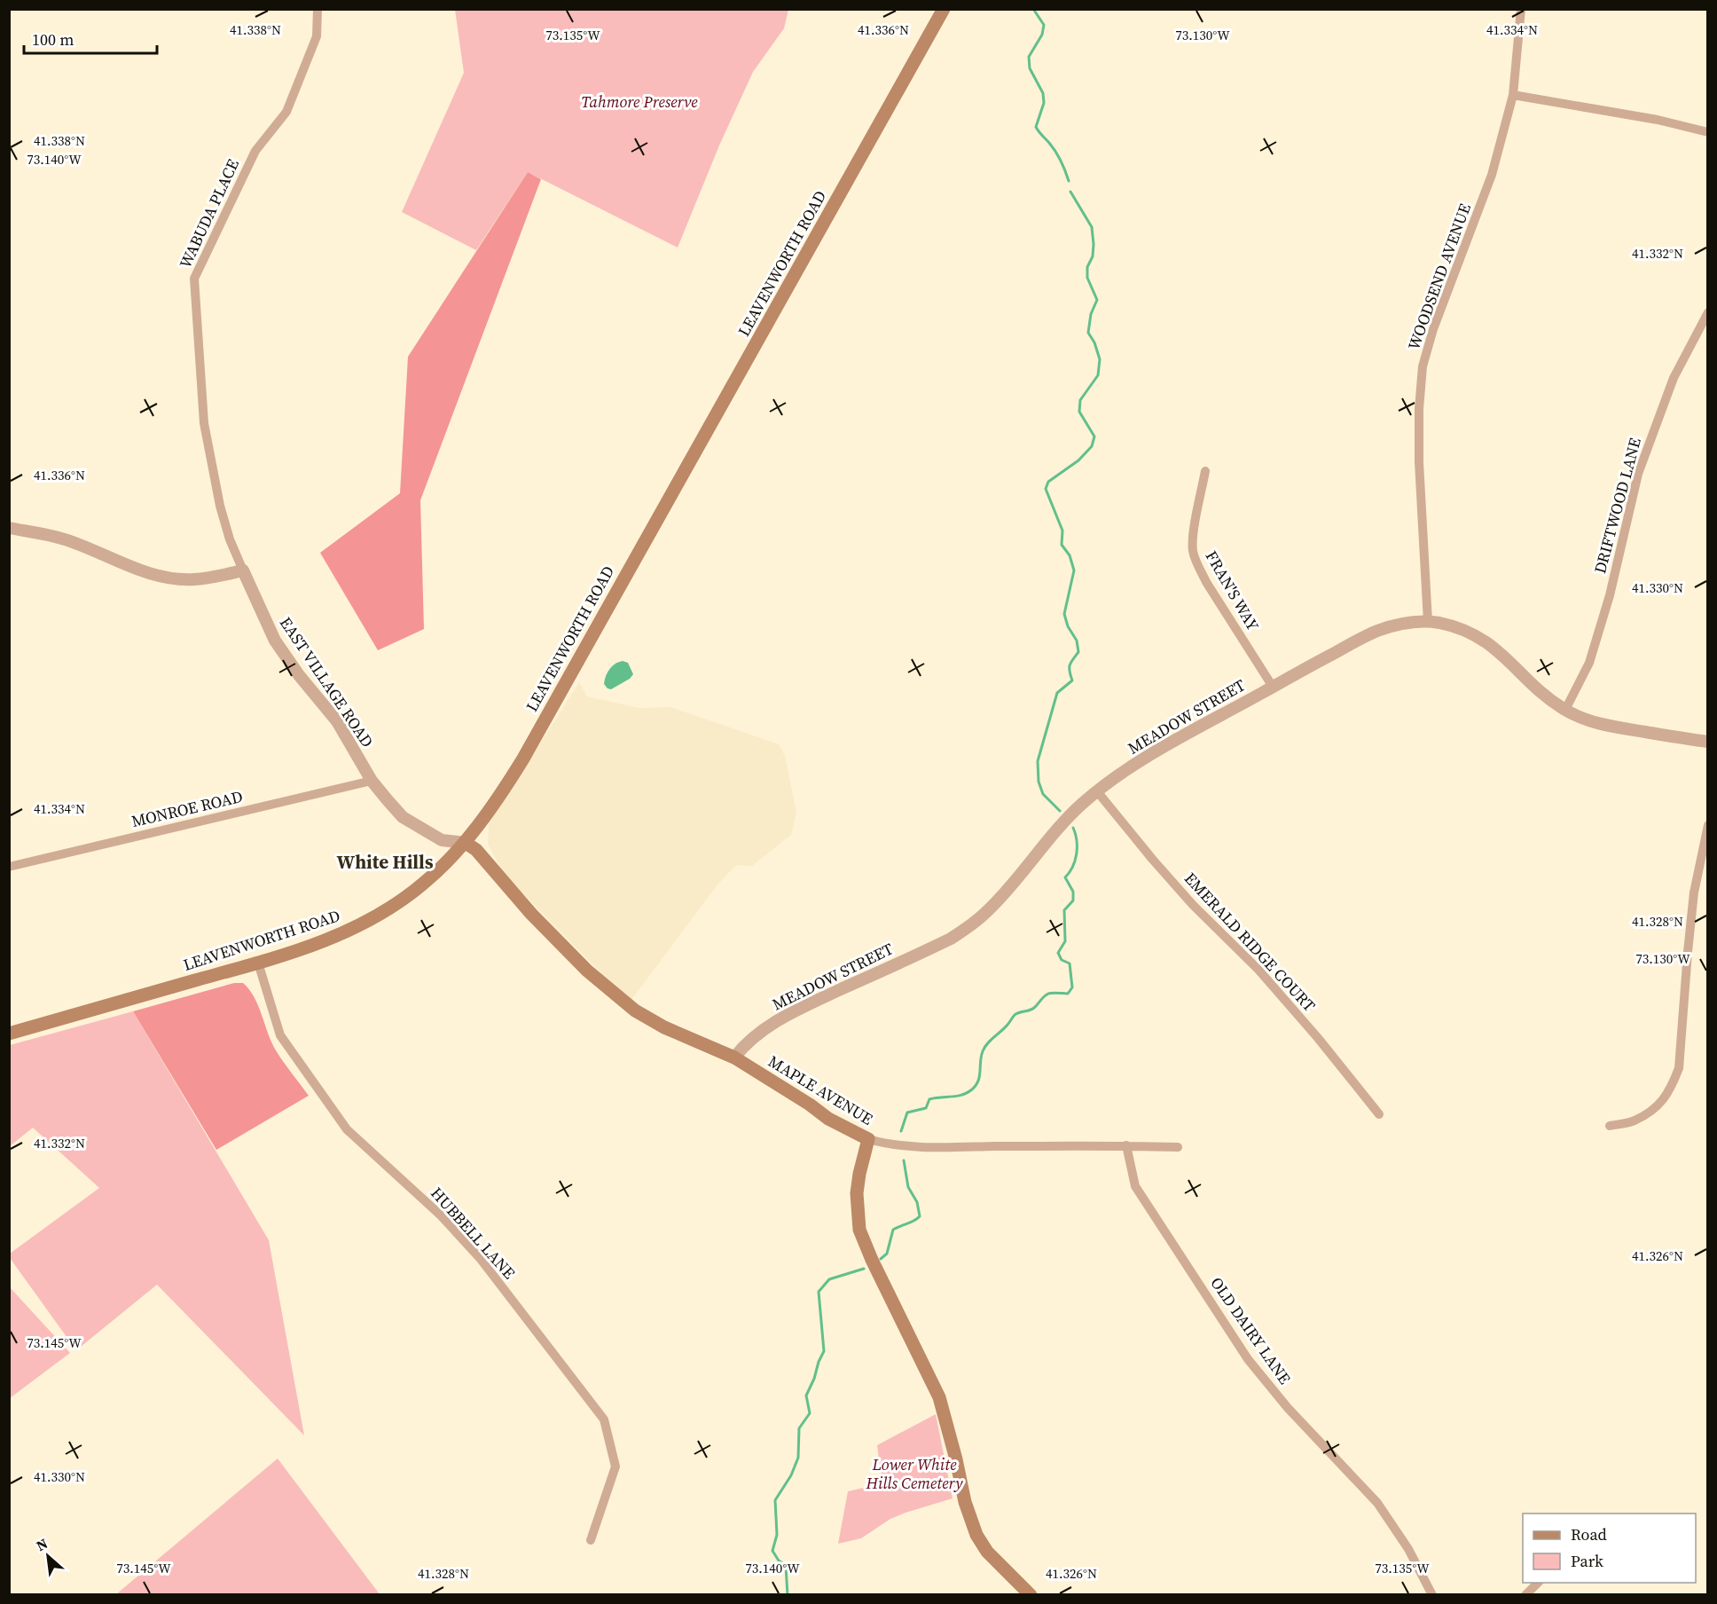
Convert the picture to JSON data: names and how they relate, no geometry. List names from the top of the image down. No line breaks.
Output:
{"streets":{"main road":["LEAVENWORTH ROAD","MAPLE AVENUE"],"street":["WABUDA PLACE","WOODSEND AVENUE","DRIFTWOOD LANE","FRAN'S WAY","EAST VILLAGE ROAD","MEADOW STREET","MONROE ROAD","EMERALD RIDGE COURT","HUBBELL LANE","OLD DAIRY LANE"]},"crossings":[["WABUDA PLACE","EAST VILLAGE ROAD"],["LEAVENWORTH ROAD","EAST VILLAGE ROAD"],["LEAVENWORTH ROAD","MAPLE AVENUE"],["LEAVENWORTH ROAD","HUBBELL LANE"],["WOODSEND AVENUE","MEADOW STREET"],["DRIFTWOOD LANE","MEADOW STREET"],["FRAN'S WAY","MEADOW STREET"],["EAST VILLAGE ROAD","MONROE ROAD"],["EAST VILLAGE ROAD","MAPLE AVENUE"],["MEADOW STREET","EMERALD RIDGE COURT"],["MEADOW STREET","MAPLE AVENUE"]],"districts":["White Hills"],"parks":["Tahmore Preserve","Lower White Hills Cemetery"],"legend":["Road","Park"],"scale_bar":"100 m","north":"top left","coordinates":["41.338°N","41.336°N","41.334°N","73.135°W","73.130°W","73.140°W","41.332°N","41.330°N","41.328°N","41.326°N","73.145°W"]}
